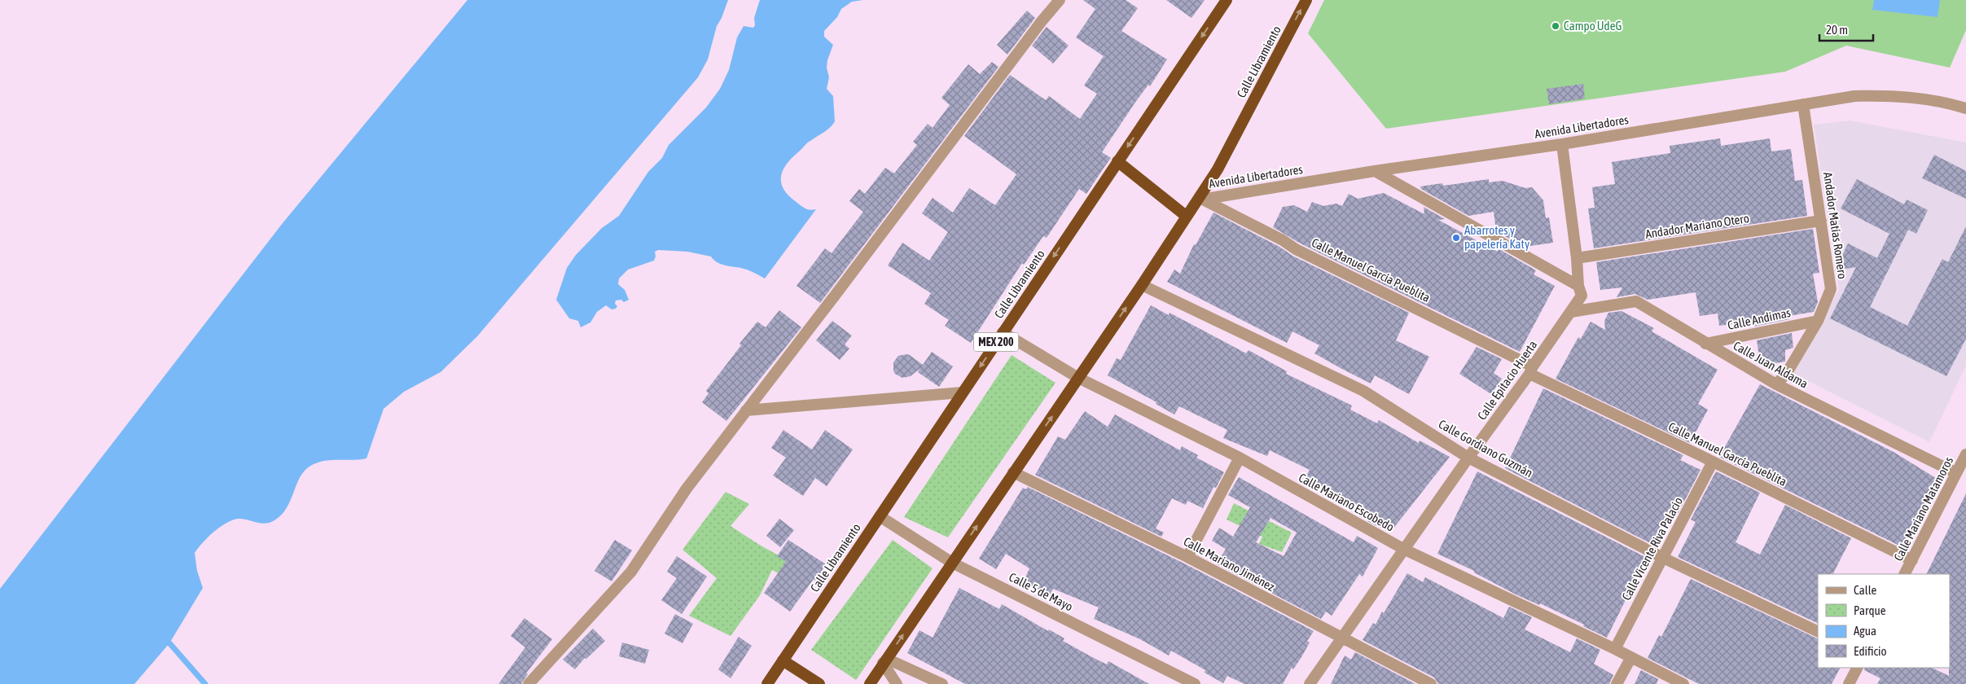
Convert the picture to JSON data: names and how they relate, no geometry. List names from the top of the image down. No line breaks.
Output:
{"streets":{"highway":["Calle Libramiento","MEX 200"],"street":["Avenida Libertadores","Andador Matías Romero","Andador Mariano Otero","Calle Manuel García Pueblita","Calle Andimas","Calle Juan Aldama","Calle Epitacio Huerta","Calle Gordiano Guzmán","Calle Mariano Escobedo","Calle Mariano Matamoros","Calle Vicente Riva Palacio","Calle Mariano Jiménez","Calle 5 de Mayo"]},"crossings":[["Calle Libramiento","Avenida Libertadores"],["Calle Libramiento","Calle Manuel García Pueblita"],["Calle Libramiento","Calle Gordiano Guzmán"],["Calle Libramiento","Calle Mariano Escobedo"],["Calle Libramiento","Calle Mariano Jiménez"],["Calle Libramiento","Calle 5 de Mayo"],["Avenida Libertadores","Andador Matías Romero"],["Avenida Libertadores","Calle Manuel García Pueblita"],["Avenida Libertadores","Calle Epitacio Huerta"],["Andador Matías Romero","Andador Mariano Otero"],["Andador Matías Romero","Calle Andimas"],["Andador Matías Romero","Calle Juan Aldama"],["Andador Mariano Otero","Calle Epitacio Huerta"],["Calle Manuel García Pueblita","Calle Epitacio Huerta"],["Calle Manuel García Pueblita","Calle Mariano Matamoros"],["Calle Manuel García Pueblita","Calle Vicente Riva Palacio"],["Calle Andimas","Calle Juan Aldama"],["Calle Juan Aldama","Calle Epitacio Huerta"],["Calle Juan Aldama","Calle Mariano Matamoros"],["Calle Epitacio Huerta","Calle Gordiano Guzmán"],["Calle Epitacio Huerta","Calle Mariano Escobedo"],["Calle Epitacio Huerta","Calle Mariano Jiménez"],["Calle Gordiano Guzmán","Calle Vicente Riva Palacio"],["Calle Mariano Escobedo","Calle Vicente Riva Palacio"]],"places":["Campo UdeG","Abarrotes y papelería Katy"],"legend":["Calle","Parque","Agua","Edificio"],"scale_bar":"20 m"}
